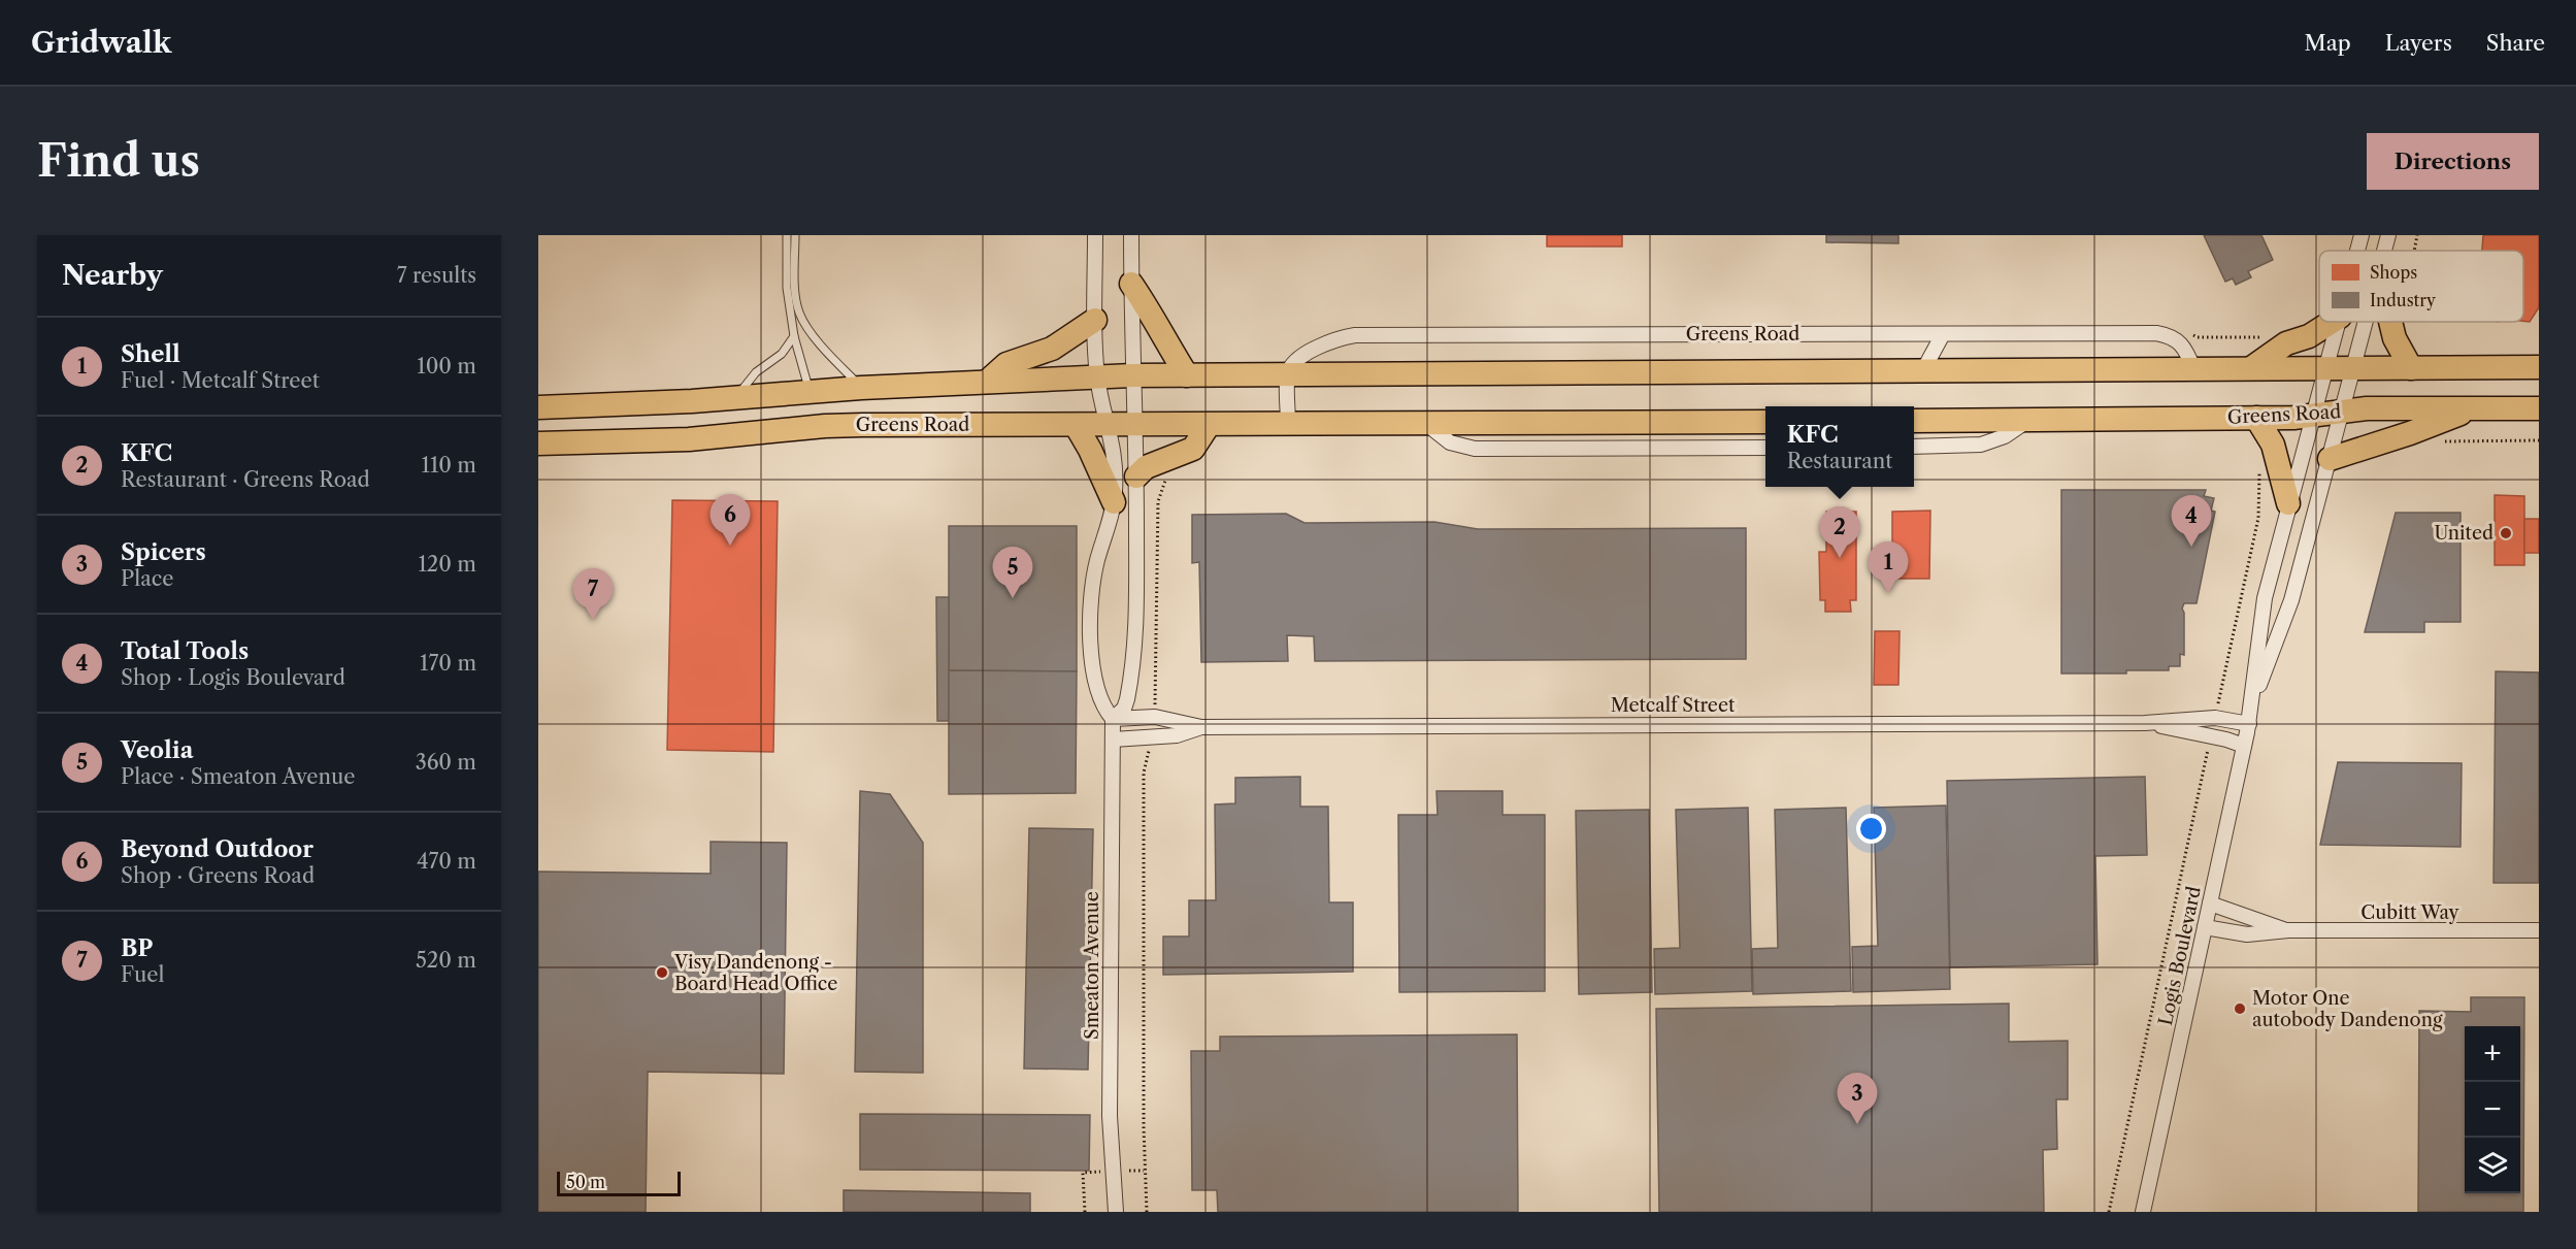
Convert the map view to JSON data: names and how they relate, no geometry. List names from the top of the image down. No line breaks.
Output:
{"streets":{"main road":["Greens Road"],"street":["Metcalf Street","Cubitt Way","Logis Boulevard","Smeaton Avenue"]},"crossings":[["Greens Road","Logis Boulevard"],["Greens Road","Smeaton Avenue"],["Metcalf Street","Logis Boulevard"],["Metcalf Street","Smeaton Avenue"],["Cubitt Way","Logis Boulevard"]],"places":["United","Visy Dandenong - Board Head Office","Motor One autobody Dandenong"],"legend":["Shops","Industry"],"scale_bar":"50 m","page":{"header":"Gridwalk","nav":["Map","Layers","Share"],"buttons":"Directions","title":"Find us","heading":["Nearby","7 results"],"list":[{"mark":"1","name":"Shell","note":"Fuel · Metcalf Street","value":"100 m"},{"mark":"2","name":"KFC","note":"Restaurant · Greens Road","value":"110 m"},{"mark":"3","name":"Spicers","note":"Place","value":"120 m"},{"mark":"4","name":"Total Tools","note":"Shop · Logis Boulevard","value":"170 m"},{"mark":"5","name":"Veolia","note":"Place · Smeaton Avenue","value":"360 m"},{"mark":"6","name":"Beyond Outdoor","note":"Shop · Greens Road","value":"470 m"},{"mark":"7","name":"BP","note":"Fuel","value":"520 m"}],"popup":["KFC","Restaurant"],"pins":["6","4","2","1","5","7","3"],"map_buttons":["+","−"],"scale":"50 m"}}
